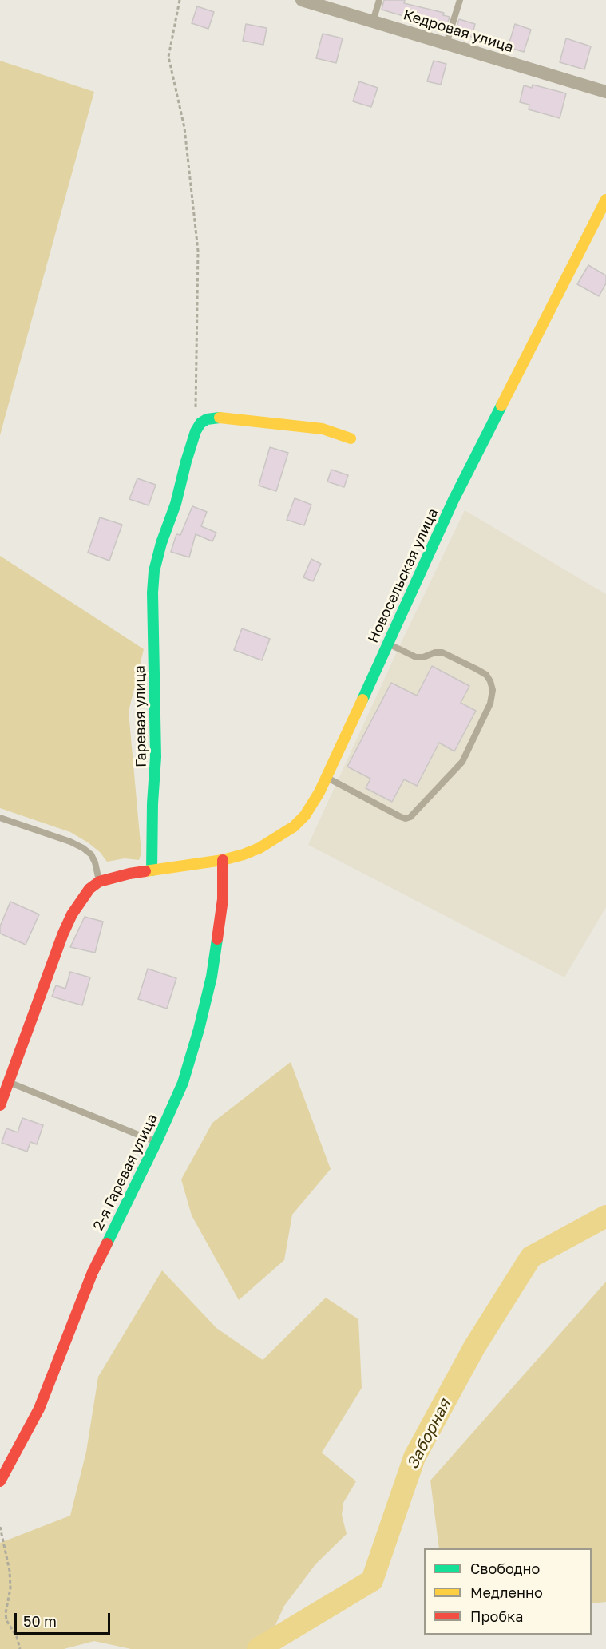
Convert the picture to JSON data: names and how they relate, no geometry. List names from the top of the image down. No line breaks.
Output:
{"streets":{"street":["Кедровая улица","Новосельская улица","Гаревая улица","2-я Гаревая улица"]},"crossings":[["Новосельская улица","Гаревая улица"],["Новосельская улица","2-я Гаревая улица"]],"water":["Заборная"],"legend":["Свободно","Медленно","Пробка"],"scale_bar":"50 m"}
